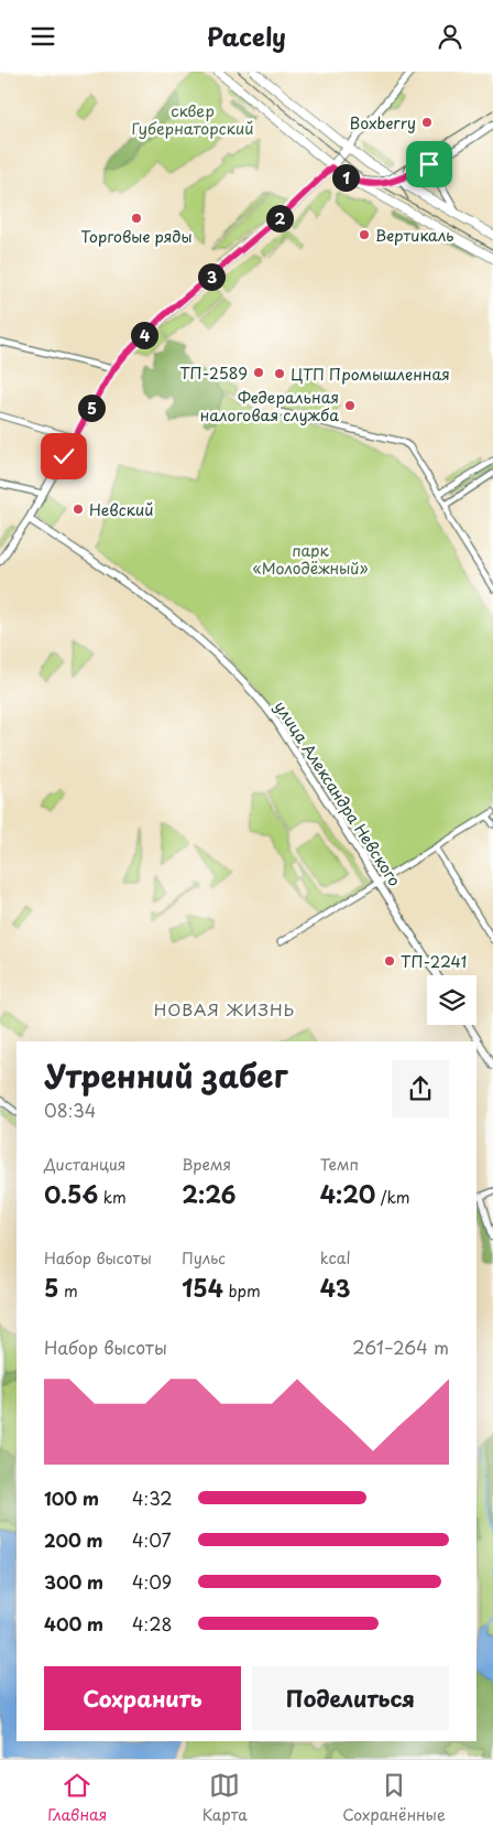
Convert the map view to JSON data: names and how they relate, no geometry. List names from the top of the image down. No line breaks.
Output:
{"streets":{"street":["улица Александра Невского"]},"districts":["НОВАЯ ЖИЗНЬ"],"parks":["сквер Губернаторский","парк «Молодёжный»"],"places":["Boxberry","Торговые ряды","Вертикаль","ТП-2589","ЦТП Промышленная","Федеральная налоговая служба","Невский","ТП-2241"],"page":{"header":"Pacely","pins":["1","2","3","4","5"],"heading":["Утренний забег","08:34"],"stats":[["Дистанция","0.56 km"],["Время","2:26"],["Темп","4:20 /km"],["Набор высоты","5 m"],["Пульс","154 bpm"],["kcal","43"]],"chart":["Набор высоты","261–264 m"],"list":[{"name":"100 m","note":"4:32"},{"name":"200 m","note":"4:07"},{"name":"300 m","note":"4:09"},{"name":"400 m","note":"4:28"}],"buttons":["Сохранить","Поделиться"],"tabs":["Главная","Карта","Сохранённые"]}}
